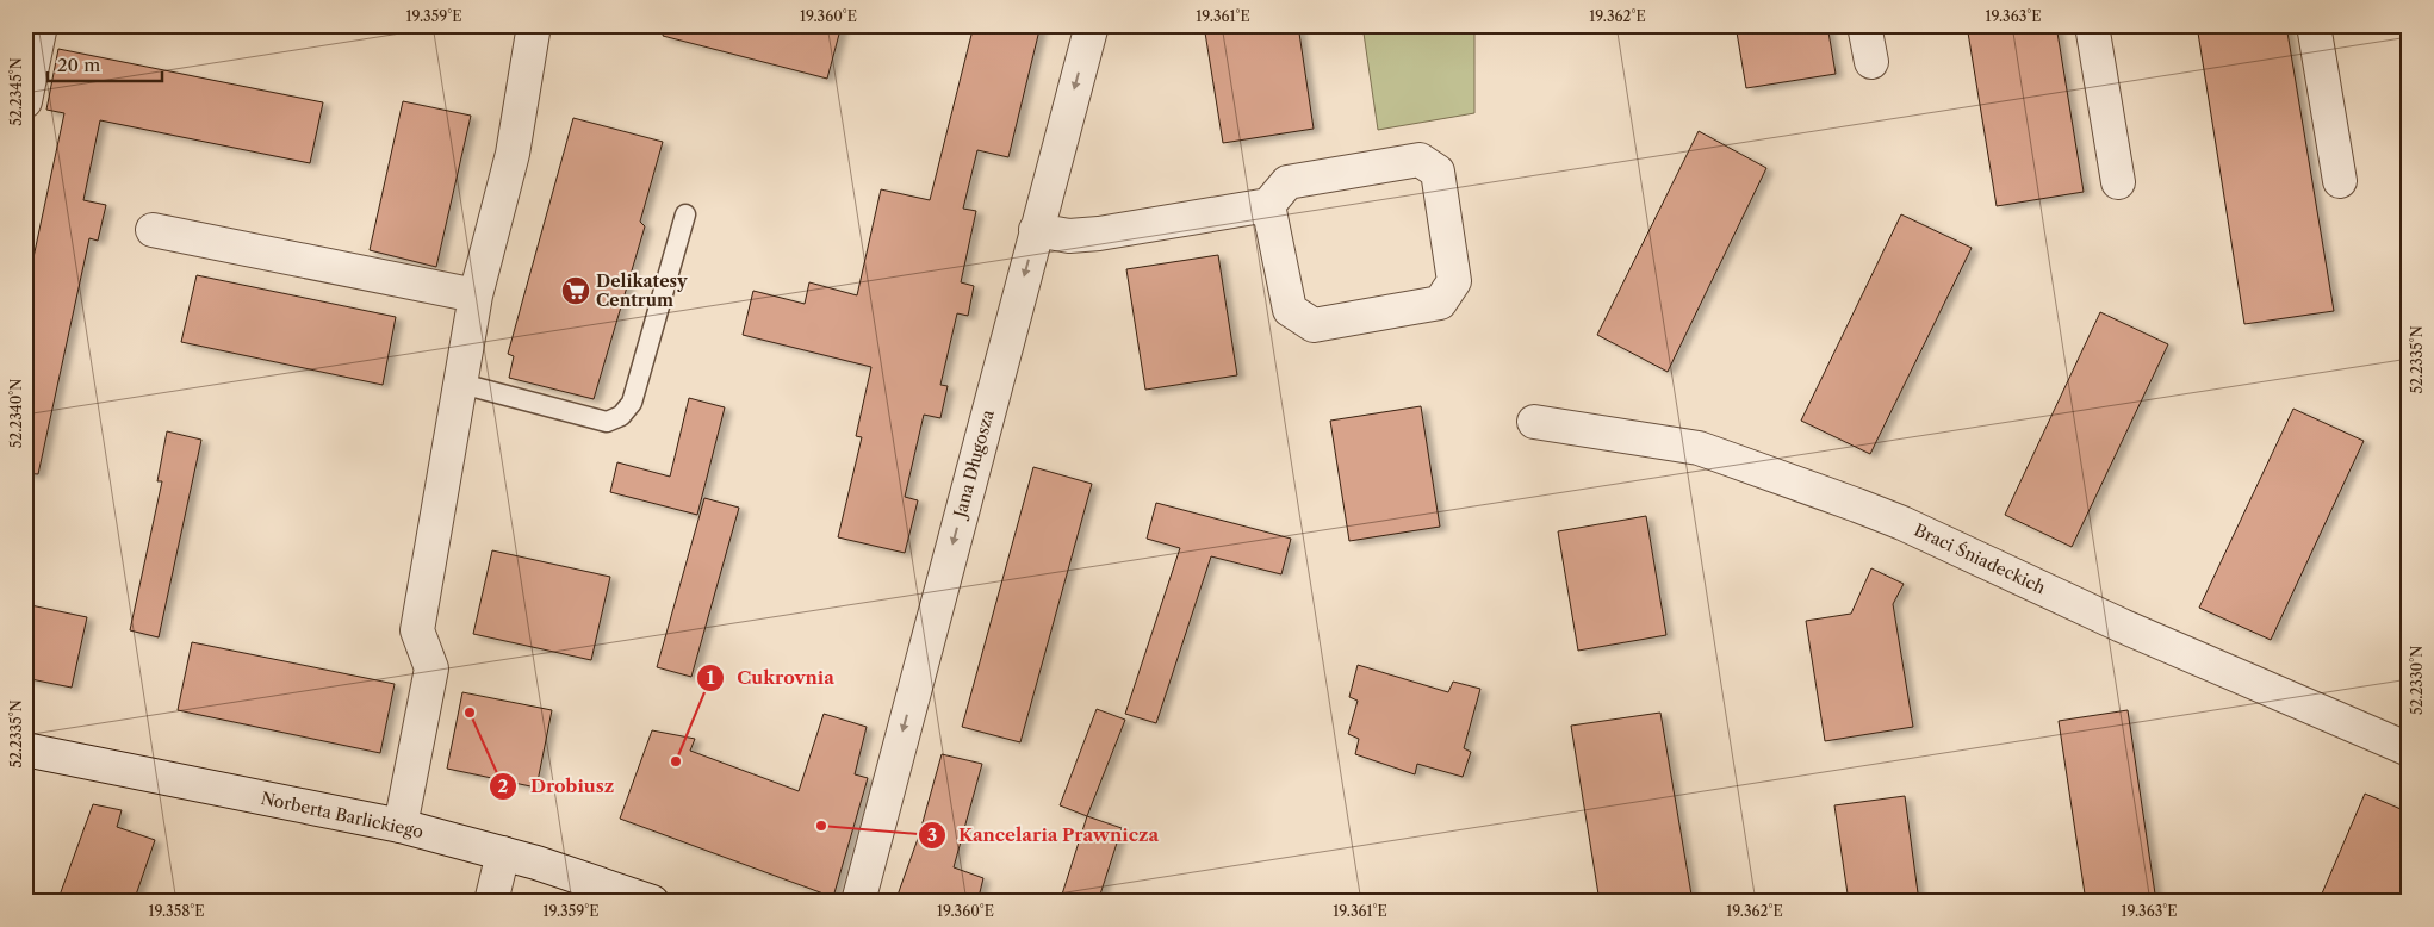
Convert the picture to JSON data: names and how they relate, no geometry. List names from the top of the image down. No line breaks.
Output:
{"streets":{"street":["Jana Długosza","Braci Śniadeckich","Norberta Barlickiego"]},"one_way":["Jana Długosza"],"places":{"supermarket":["Delikatesy Centrum"],"other":["Drobiusz","Cukrovnia","Kancelaria Prawnicza"]},"scale_bar":"20 m","coordinates":["19.359°E","19.360°E","19.361°E","19.362°E","19.363°E","52.2345°N","52.2335°N","52.2340°N","52.2330°N","19.358°E"]}
